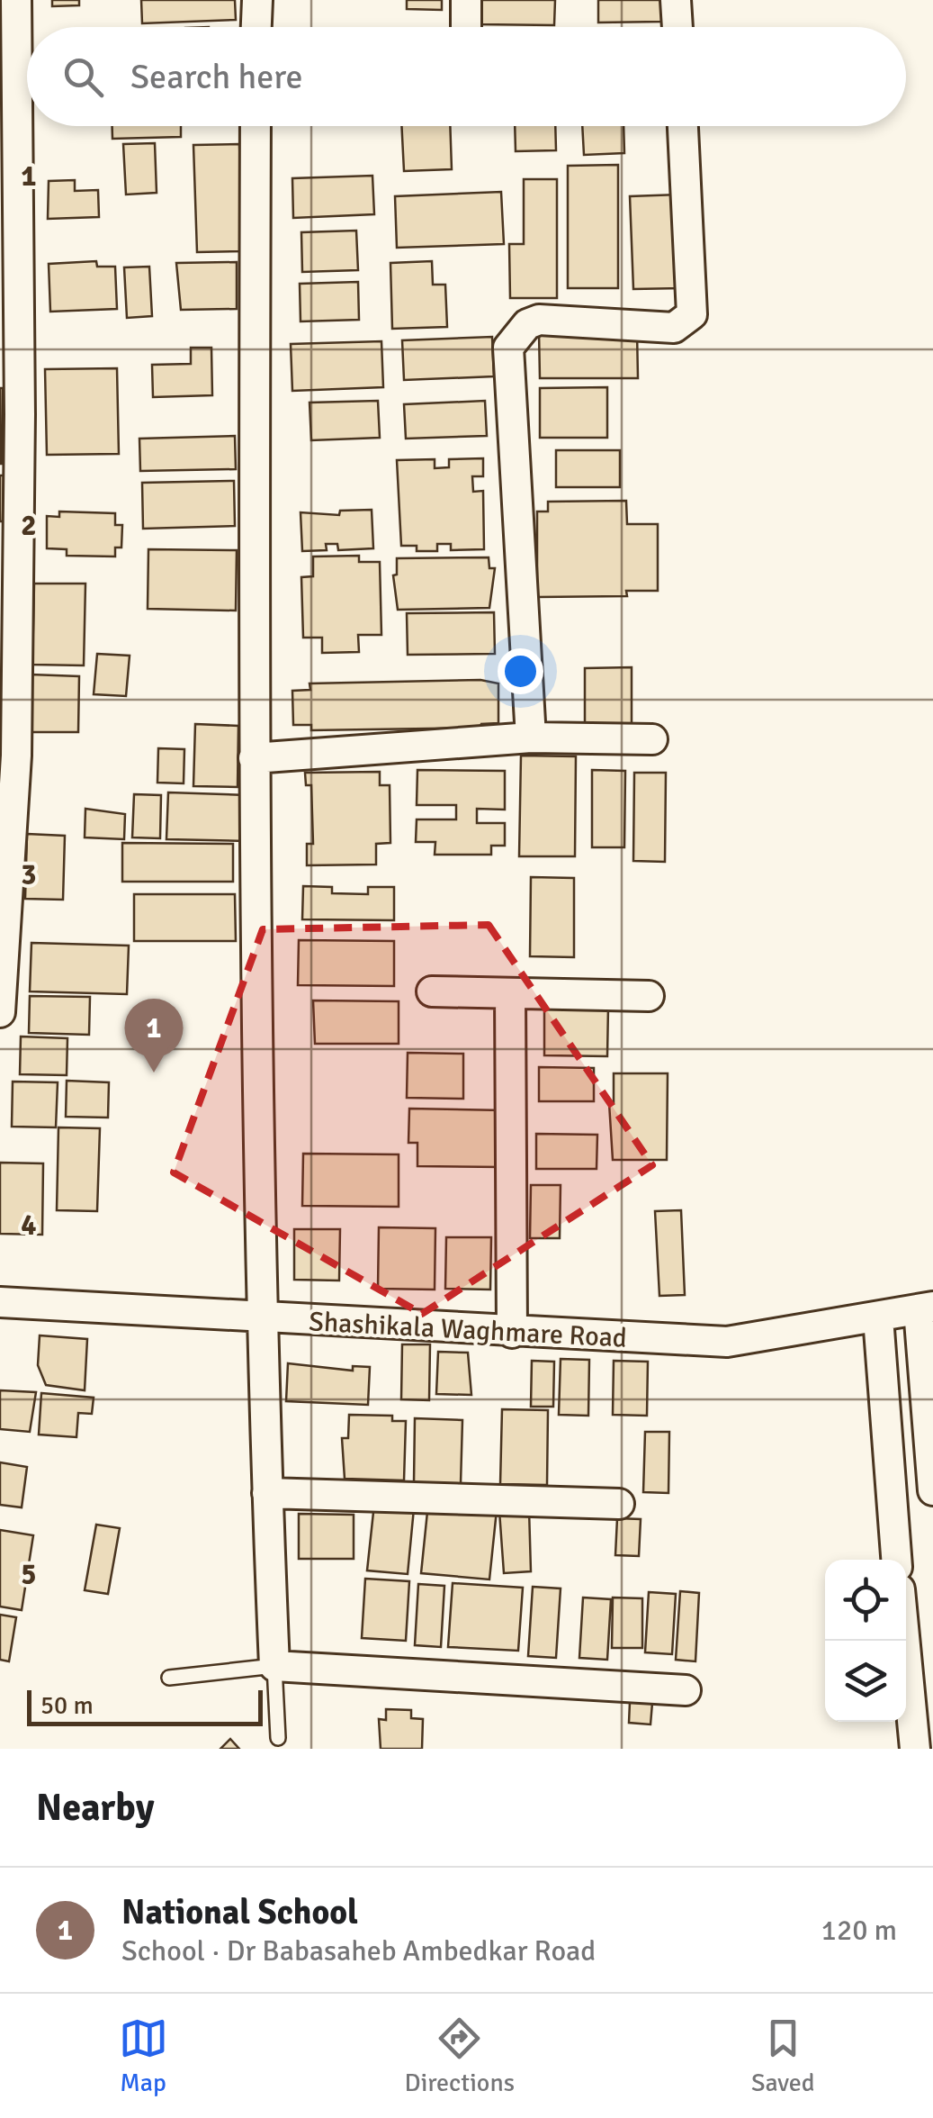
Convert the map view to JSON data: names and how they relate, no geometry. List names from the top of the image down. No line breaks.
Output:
{"streets":{"street":["Shashikala Waghmare Road"]},"scale_bar":"50 m","page":{"search":"Search here","pins":"1","scale":"50 m","heading":"Nearby","list":[{"mark":"1","name":"National School","note":"School · Dr Babasaheb Ambedkar Road","value":"120 m"}],"nav":["Map","Directions","Saved"]},"grid":{"rows":["1","2","3","4","5"]}}
